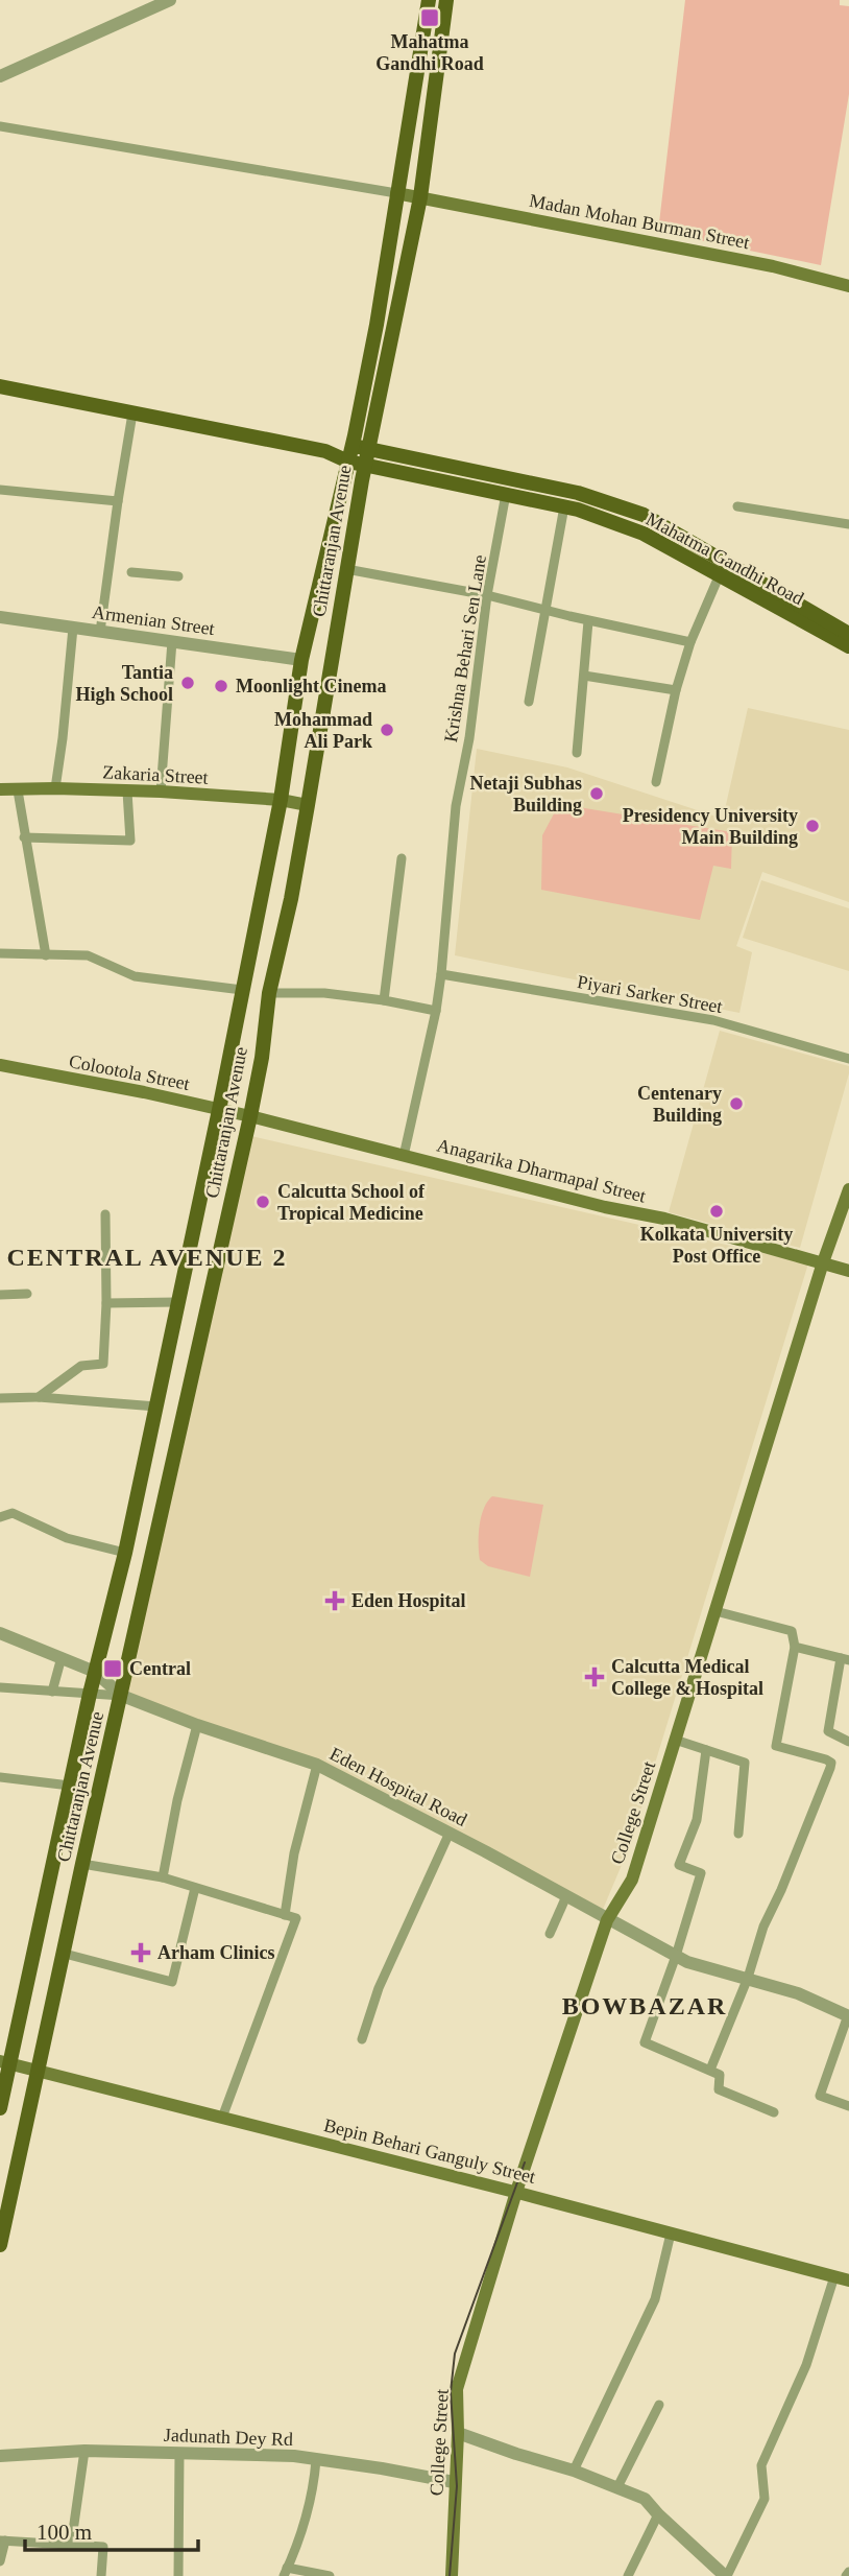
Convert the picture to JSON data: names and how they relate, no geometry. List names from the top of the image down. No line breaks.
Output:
{"streets":{"main road":["Madan Mohan Burman Street","Chittaranjan Avenue","Mahatma Gandhi Road","Zakaria Street","Colootola Street","Anagarika Dharmapal Street","College Street","Bepin Behari Ganguly Street"],"street":["Armenian Street","Krishna Behari Sen Lane","Piyari Sarker Street","Eden Hospital Road","Jadunath Dey Rd"]},"crossings":[["Madan Mohan Burman Street","Chittaranjan Avenue"],["Chittaranjan Avenue","Mahatma Gandhi Road"],["Chittaranjan Avenue","Zakaria Street"],["Chittaranjan Avenue","Colootola Street"],["Chittaranjan Avenue","Anagarika Dharmapal Street"],["Chittaranjan Avenue","Eden Hospital Road"],["Chittaranjan Avenue","Bepin Behari Ganguly Street"],["Mahatma Gandhi Road","Krishna Behari Sen Lane"],["Krishna Behari Sen Lane","Piyari Sarker Street"],["Krishna Behari Sen Lane","Anagarika Dharmapal Street"],["Colootola Street","Anagarika Dharmapal Street"],["Anagarika Dharmapal Street","College Street"],["Eden Hospital Road","College Street"],["College Street","Bepin Behari Ganguly Street"],["College Street","Jadunath Dey Rd"]],"districts":["CENTRAL AVENUE 2","BOWBAZAR"],"places":{"transit":["Mahatma Gandhi Road","Central"],"other":["Tantia High School","Moonlight Cinema","Mohammad Ali Park","Netaji Subhas Building","Presidency University Main Building","Centenary Building","Calcutta School of Tropical Medicine","Kolkata University Post Office"],"health":["Eden Hospital","Calcutta Medical College & Hospital","Arham Clinics"]},"scale_bar":"100 m"}
